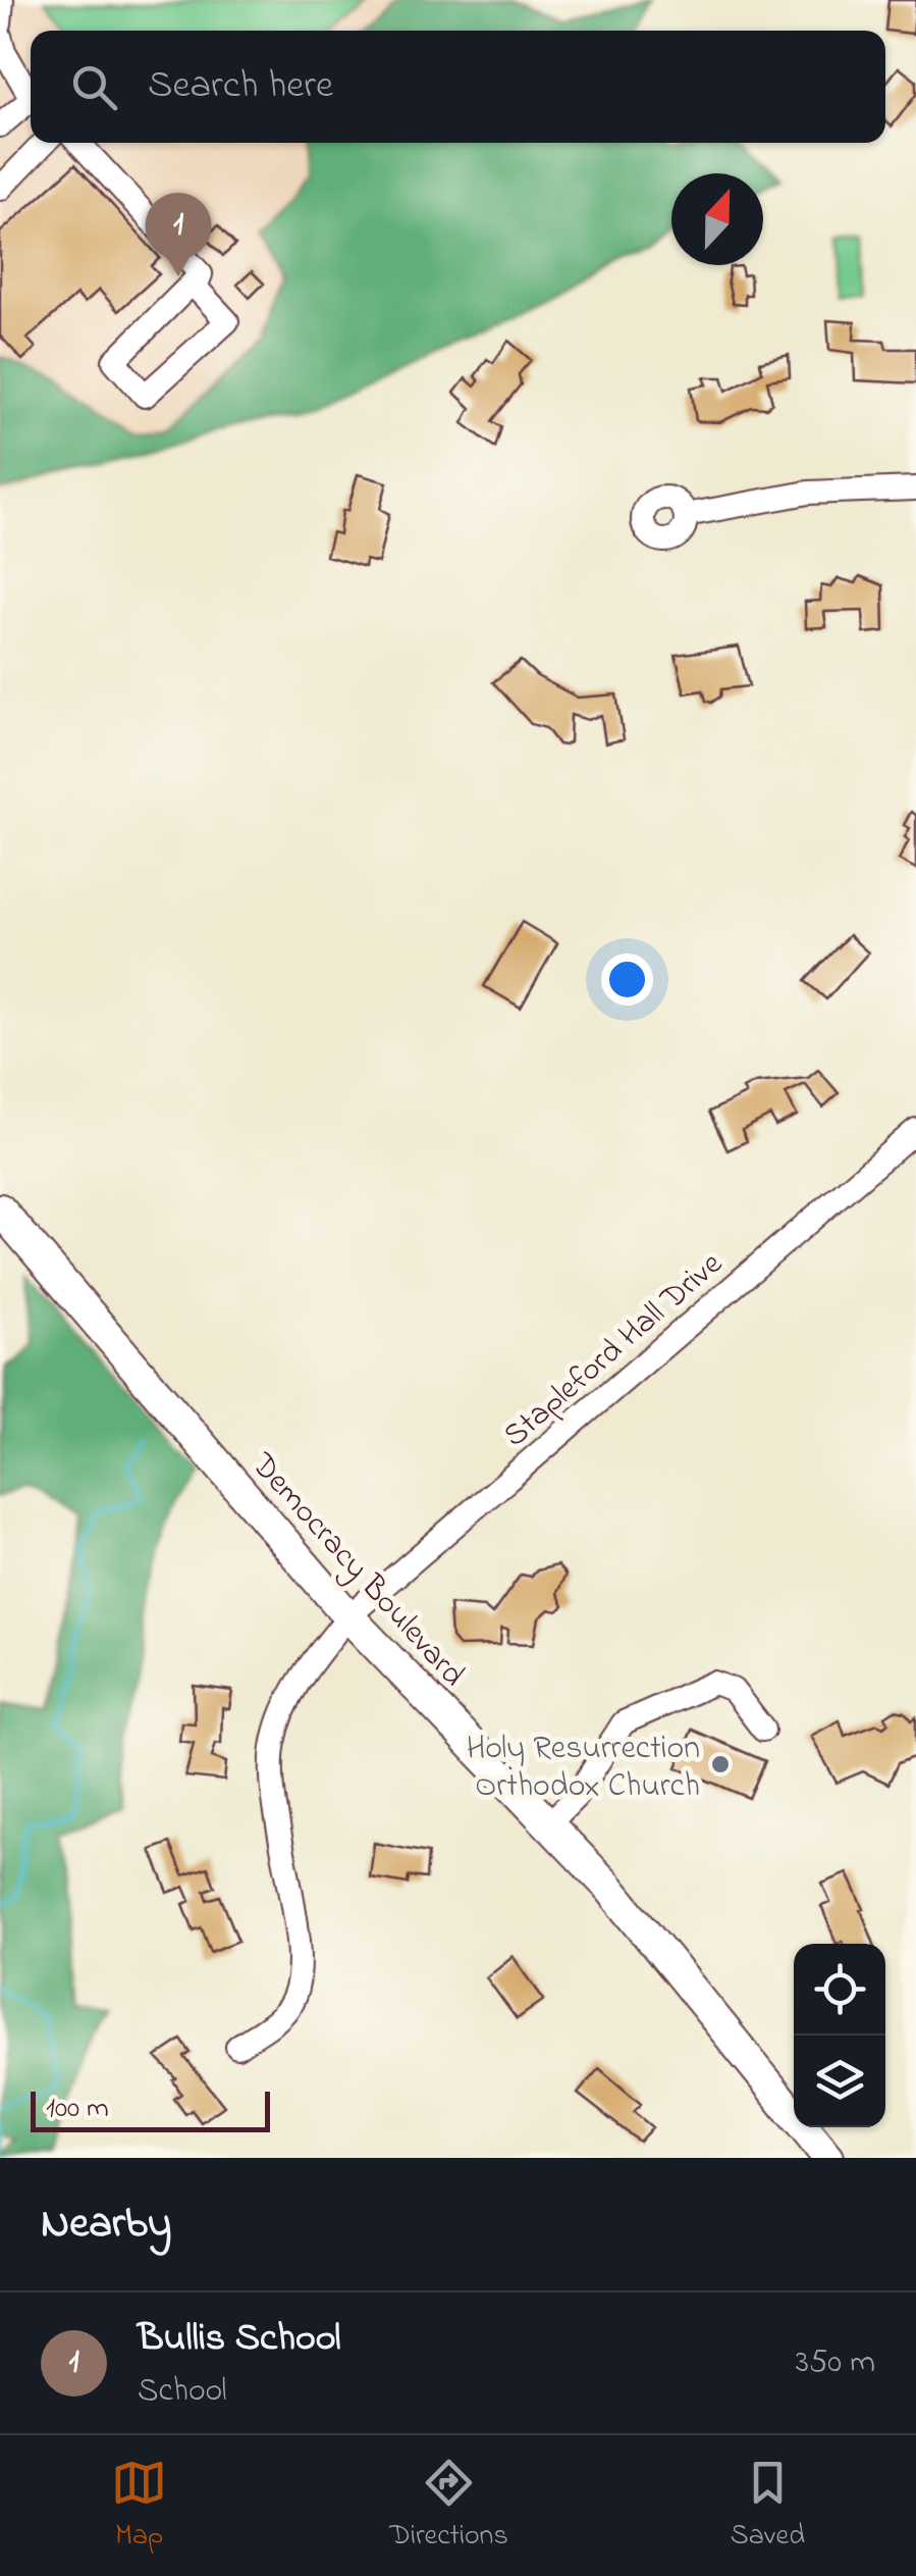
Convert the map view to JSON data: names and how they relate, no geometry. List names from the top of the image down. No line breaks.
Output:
{"streets":{"main road":["Democracy Boulevard"],"street":["Stapleford Hall Drive"]},"crossings":[["Stapleford Hall Drive","Democracy Boulevard"]],"places":["Holy Resurrection Orthodox Church"],"scale_bar":"100 m","north":"top","page":{"search":"Search here","pins":"1","scale":"100 m","heading":"Nearby","list":[{"mark":"1","name":"Bullis School","note":"School","value":"350 m"}],"nav":["Map","Directions","Saved"]}}
